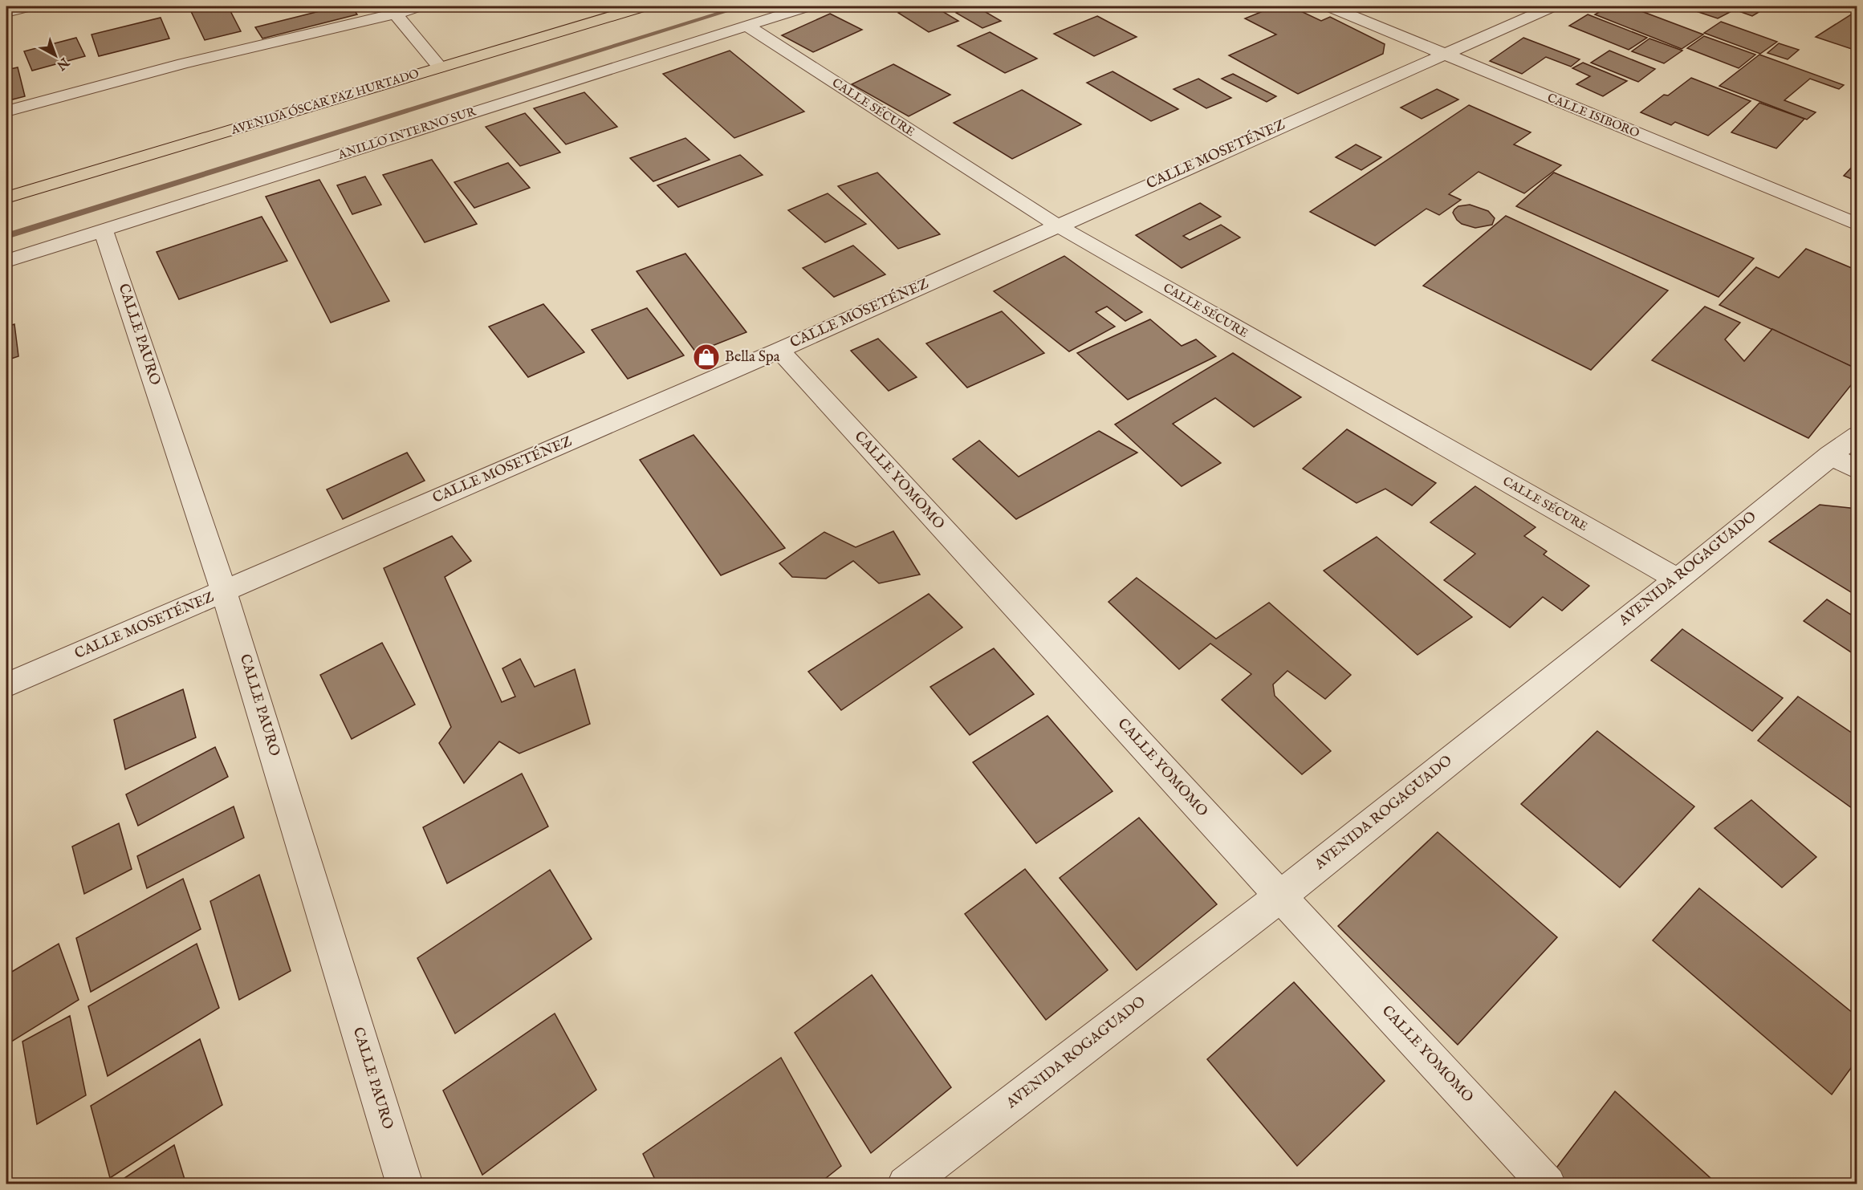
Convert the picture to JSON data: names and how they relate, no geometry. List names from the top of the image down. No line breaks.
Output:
{"streets":{"highway":["AVENIDA ÓSCAR PAZ HURTADO"],"street":["CALLE SÉCURE","CALLE ISIBORO","ANILLO INTERNO SUR","CALLE MOSETÉNEZ","CALLE PAURO","CALLE YOMOMO","AVENIDA ROGAGUADO"]},"crossings":[["CALLE SÉCURE","ANILLO INTERNO SUR"],["CALLE SÉCURE","CALLE MOSETÉNEZ"],["CALLE SÉCURE","AVENIDA ROGAGUADO"],["CALLE ISIBORO","CALLE MOSETÉNEZ"],["ANILLO INTERNO SUR","CALLE PAURO"],["CALLE MOSETÉNEZ","CALLE PAURO"],["CALLE MOSETÉNEZ","CALLE YOMOMO"],["CALLE YOMOMO","AVENIDA ROGAGUADO"]],"places":{"shop":["Bella Spa"]},"north":"bottom right"}
